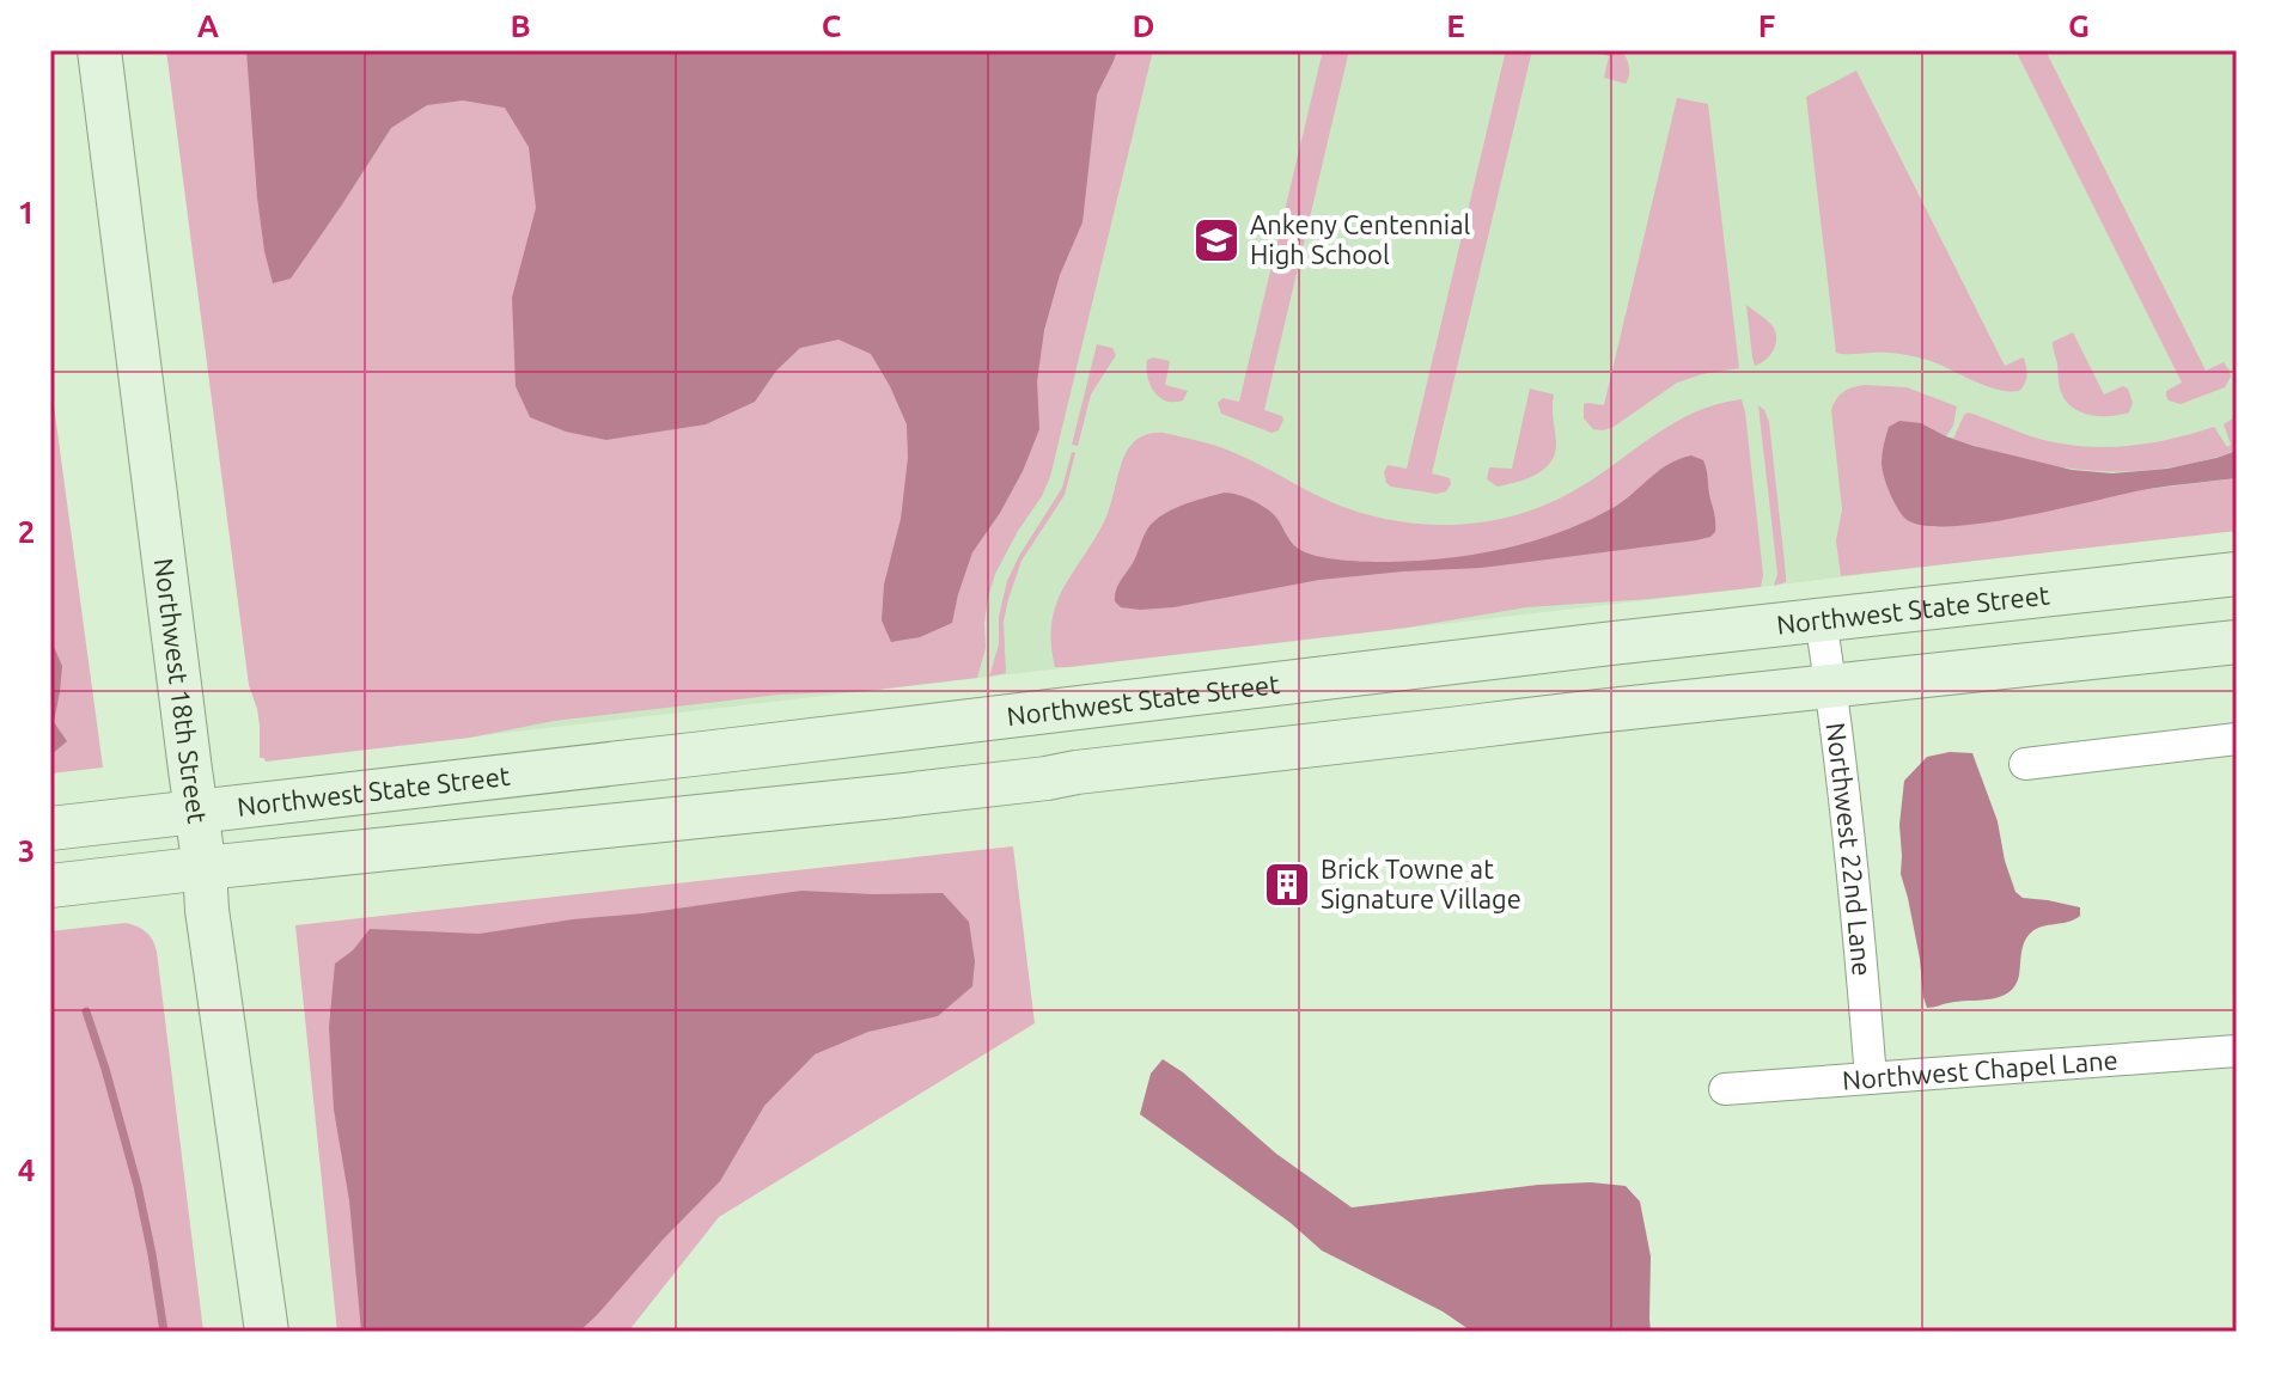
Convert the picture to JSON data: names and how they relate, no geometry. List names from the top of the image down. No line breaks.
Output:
{"streets":{"main road":["Northwest State Street","Northwest 18th Street"],"street":["Northwest 22nd Lane","Northwest Chapel Lane"]},"crossings":[["Northwest State Street","Northwest 18th Street"],["Northwest State Street","Northwest 22nd Lane"],["Northwest 22nd Lane","Northwest Chapel Lane"]],"places":{"school or university":["Ankeny Centennial High School"],"building":["Brick Towne at Signature Village"]},"grid":{"columns":["A","B","C","D","E","F","G"],"rows":["1","2","3","4"]}}
